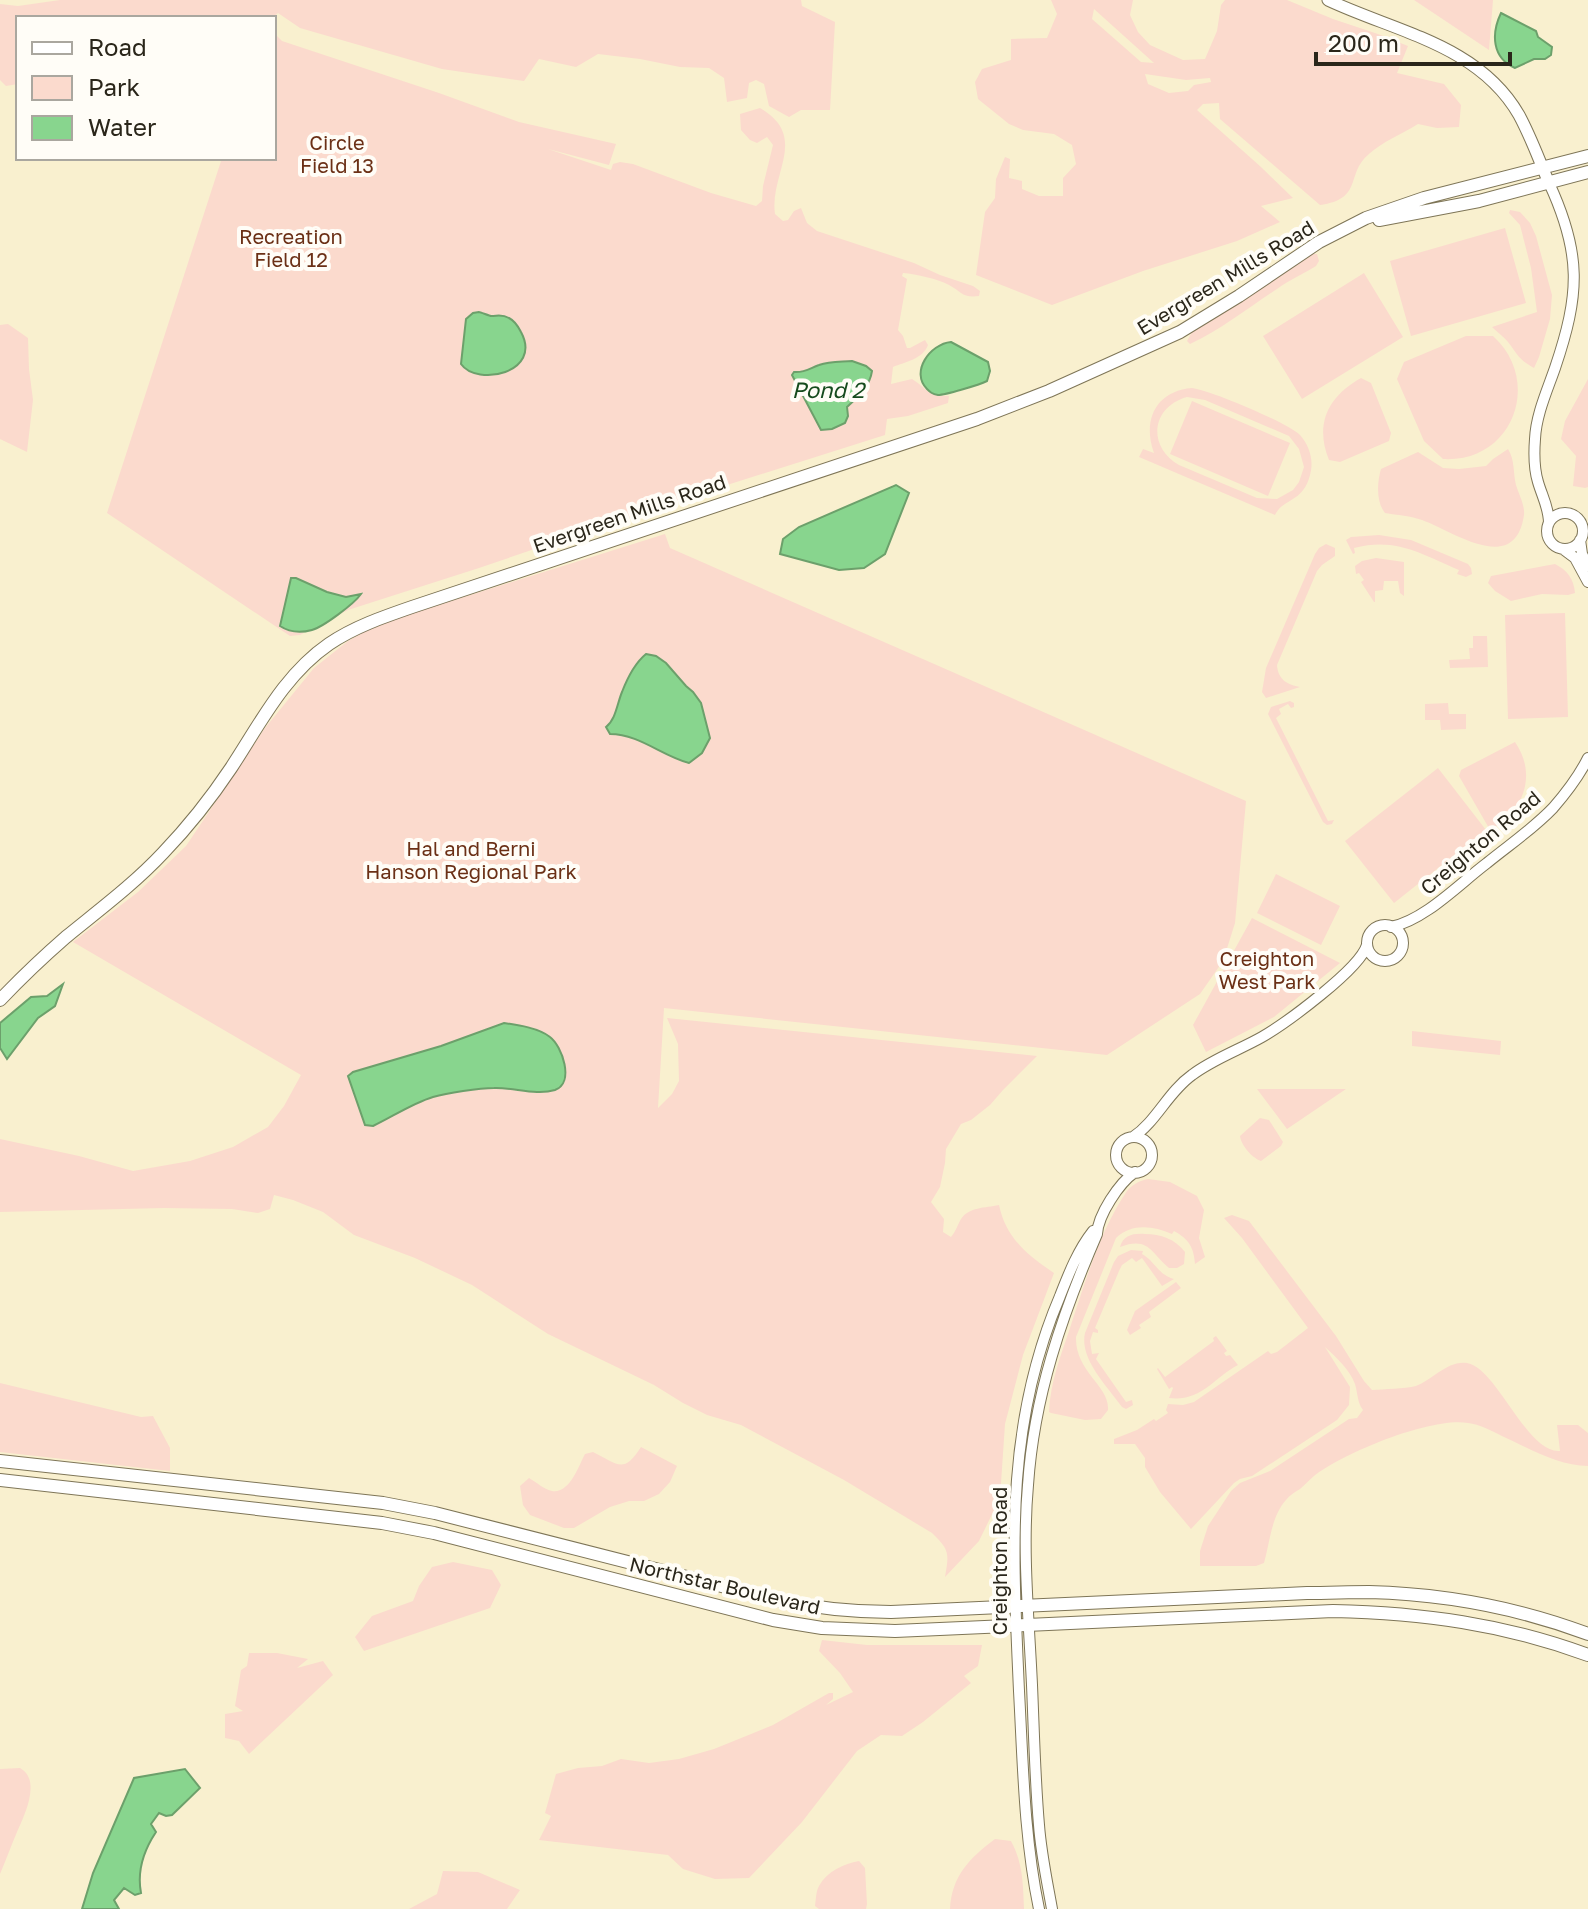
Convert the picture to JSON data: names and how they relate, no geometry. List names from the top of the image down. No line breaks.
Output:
{"streets":{"main road":["Evergreen Mills Road","Northstar Boulevard"],"street":["Creighton Road"]},"crossings":[["Creighton Road","Northstar Boulevard"]],"water":["Pond 2"],"parks":["Circle Field 13","Recreation Field 12","Hal and Berni Hanson Regional Park","Creighton West Park"],"legend":["Road","Park","Water"],"scale_bar":"200 m"}
